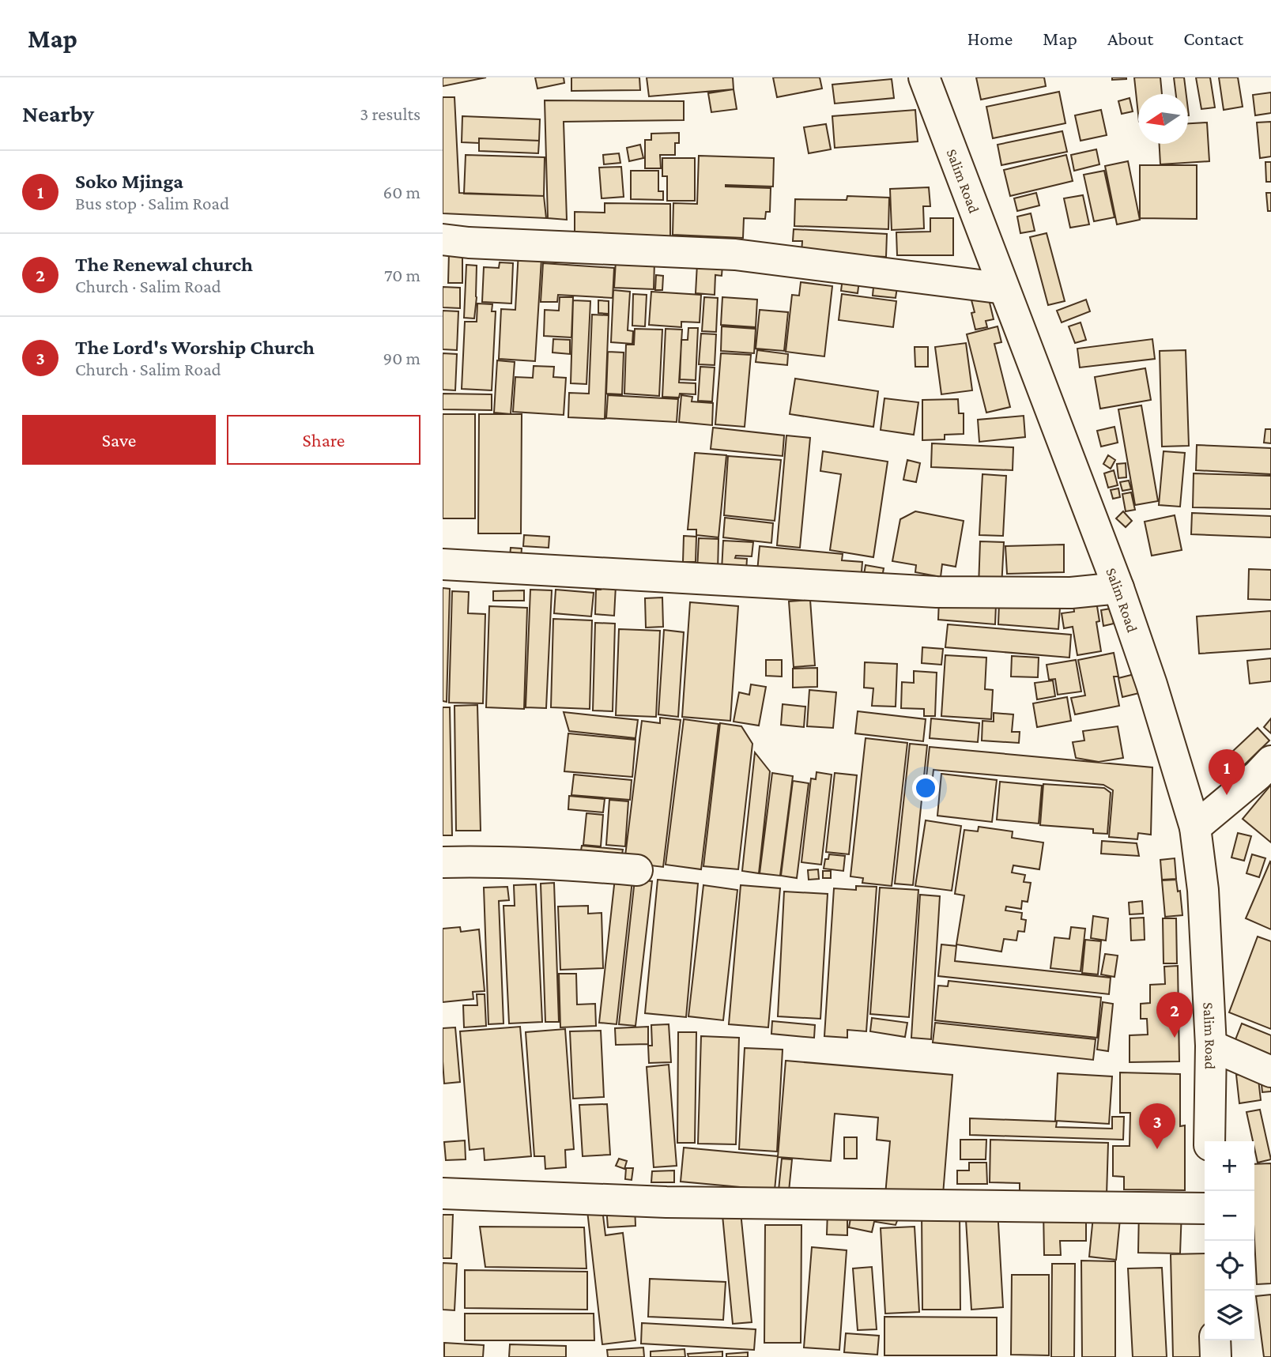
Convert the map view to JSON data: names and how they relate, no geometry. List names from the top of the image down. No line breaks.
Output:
{"streets":{"street":["Salim Road"]},"north":"left","page":{"header":"Map","nav":["Home","Map","About","Contact"],"heading":["Nearby","3 results"],"list":[{"mark":"1","name":"Soko Mjinga","note":"Bus stop · Salim Road","value":"60 m"},{"mark":"2","name":"The Renewal church","note":"Church · Salim Road","value":"70 m"},{"mark":"3","name":"The Lord's Worship Church","note":"Church · Salim Road","value":"90 m"}],"buttons":["Save","Share"],"pins":["1","2","3"],"map_buttons":["+","−"]}}
